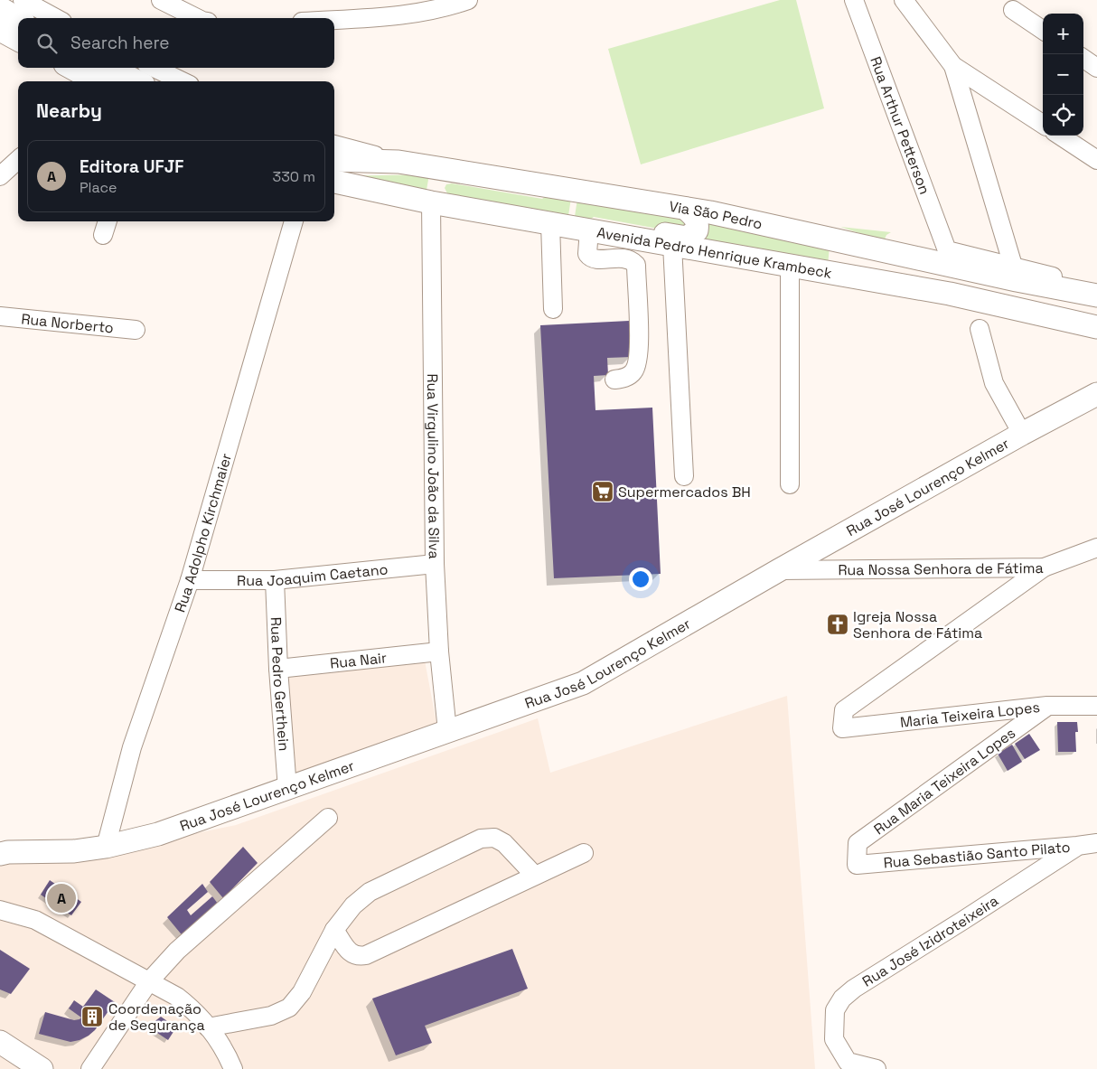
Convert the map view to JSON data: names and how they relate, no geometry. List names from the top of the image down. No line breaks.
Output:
{"streets":{"main road":["Via São Pedro","Avenida Pedro Henrique Krambeck","Rua José Lourenço Kelmer"],"street":["Rua Arthur Petterson","Rua Norberto","Rua Virgulino João da Silva","Rua Adolpho Kirchmaier","Rua Nossa Senhora de Fátima","Rua Joaquim Caetano","Rua Nair","Rua Pedro Gerthein","Maria Teixeira Lopes","Rua Maria Teixeira Lopes","Rua Sebastião Santo Pilato","Rua José Izidroteixeira"]},"crossings":[["Avenida Pedro Henrique Krambeck","Rua Virgulino João da Silva"],["Rua Virgulino João da Silva","Rua José Lourenço Kelmer"],["Rua Virgulino João da Silva","Rua Joaquim Caetano"],["Rua Virgulino João da Silva","Rua Nair"],["Rua José Lourenço Kelmer","Rua Adolpho Kirchmaier"],["Rua José Lourenço Kelmer","Rua Nossa Senhora de Fátima"],["Rua José Lourenço Kelmer","Rua Pedro Gerthein"],["Rua Adolpho Kirchmaier","Rua Joaquim Caetano"],["Rua Nossa Senhora de Fátima","Maria Teixeira Lopes"],["Rua Joaquim Caetano","Rua Pedro Gerthein"],["Rua Nair","Rua Pedro Gerthein"],["Maria Teixeira Lopes","Rua Maria Teixeira Lopes"],["Rua Maria Teixeira Lopes","Rua Sebastião Santo Pilato"],["Rua Sebastião Santo Pilato","Rua José Izidroteixeira"]],"places":{"supermarket":["Supermercados BH"],"church":["Igreja Nossa Senhora de Fátima"],"building":["Coordenação de Segurança"]},"page":{"map_buttons":["+","−"],"search":"Search here","heading":"Nearby","list":[{"mark":"A","name":"Editora UFJF","note":"Place","value":"330 m"}],"pins":"A"}}
